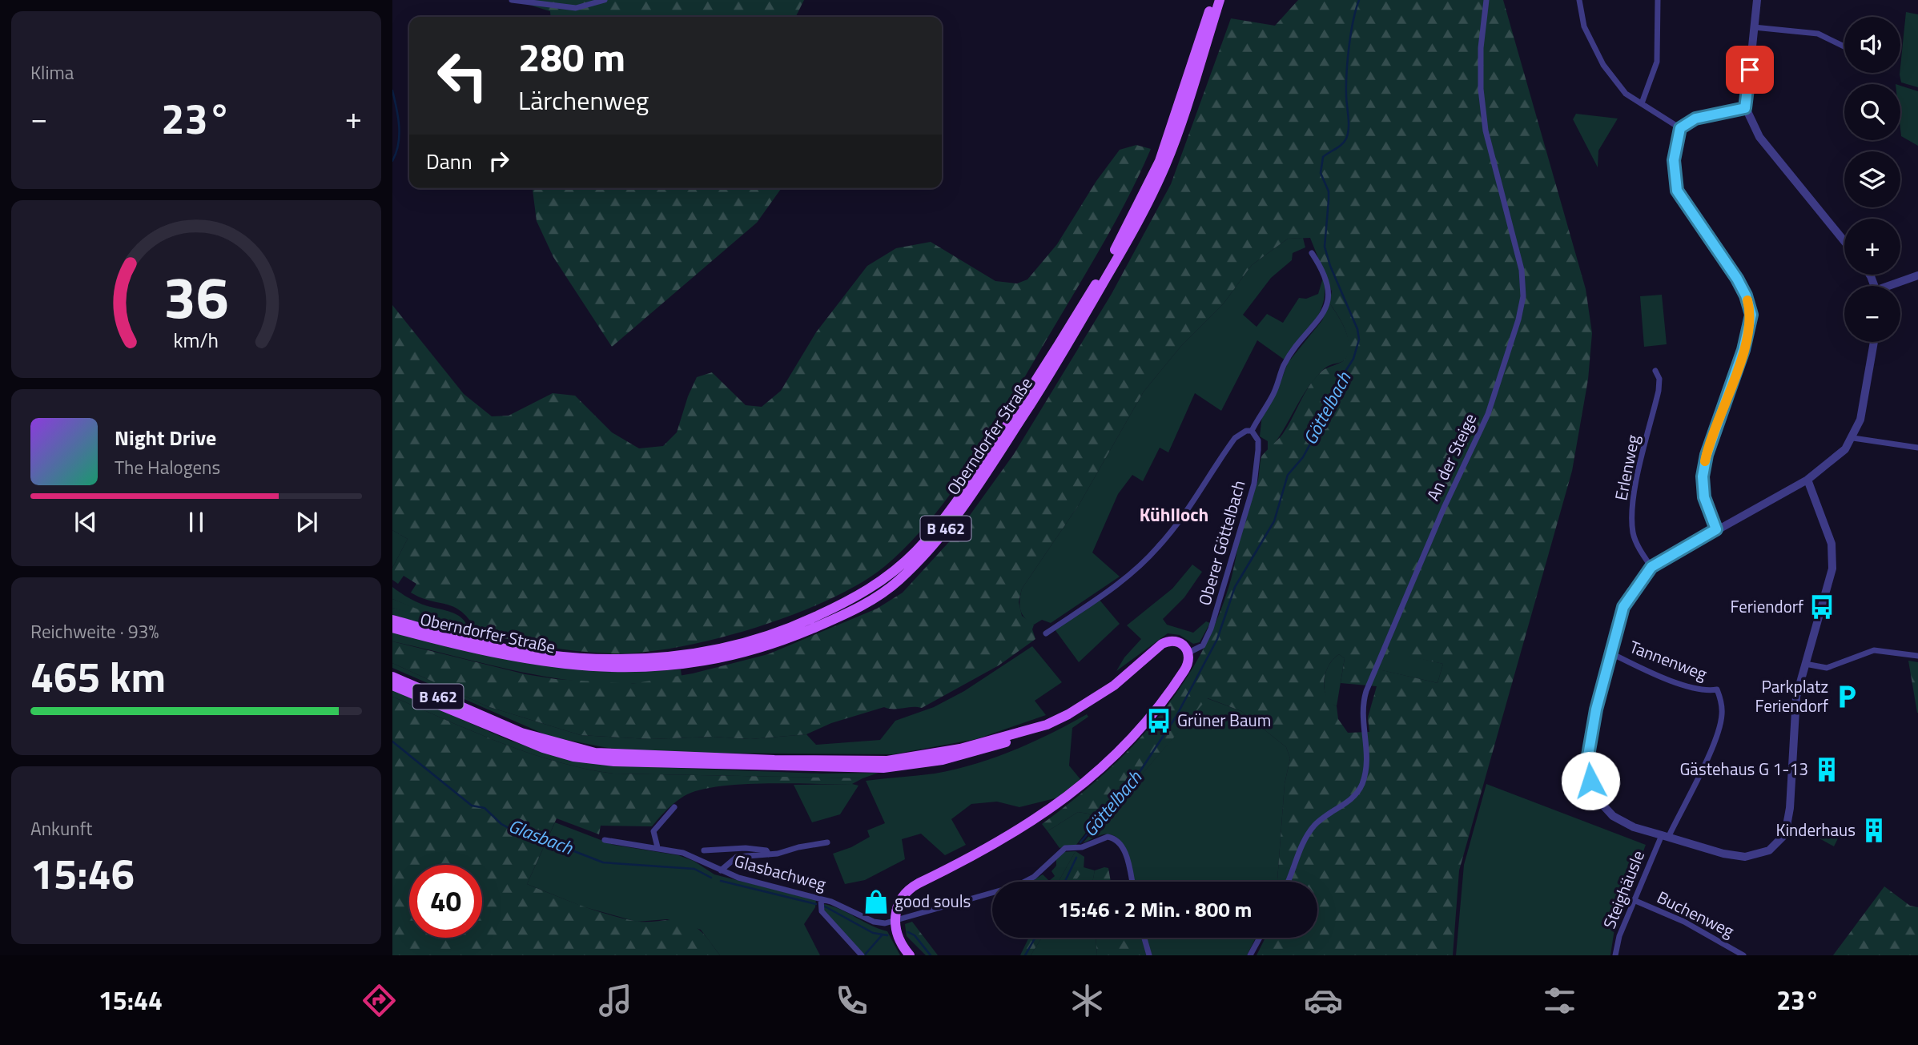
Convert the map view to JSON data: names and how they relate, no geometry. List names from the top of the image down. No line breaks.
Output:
{"streets":{"main road":["Oberndorfer Straße","B 462"],"street":["An der Steige","Erlenweg","Oberer Göttelbach","Tannenweg","Glasbachweg","Steighäusle","Buchenweg"]},"crossings":[["B 462","Oberer Göttelbach"],["Tannenweg","Steighäusle"],["Steighäusle","Buchenweg"]],"districts":["Kühlloch"],"water":["Göttelbach","Glasbach"],"places":{"bus stop":["Feriendorf","Grüner Baum"],"parking":["Parkplatz Feriendorf"],"building":["Gästehaus G 1-13","Kinderhaus"],"shop":["good souls"]},"page":{"tile":["Klima",["Reichweite · 93%","465 km"],["Ankunft","15:46"]],"map_buttons":["+","−"],"turn":["280 m","Lärchenweg"],"heat":["−","23°","+"],"then":"Dann","song":["Night Drive","The Halogens"],"limit":"40","trip":"15:46 · 2 Min. · 800 m","tabs":["15:44","23°"],"gauge":["36","km/h"]}}
